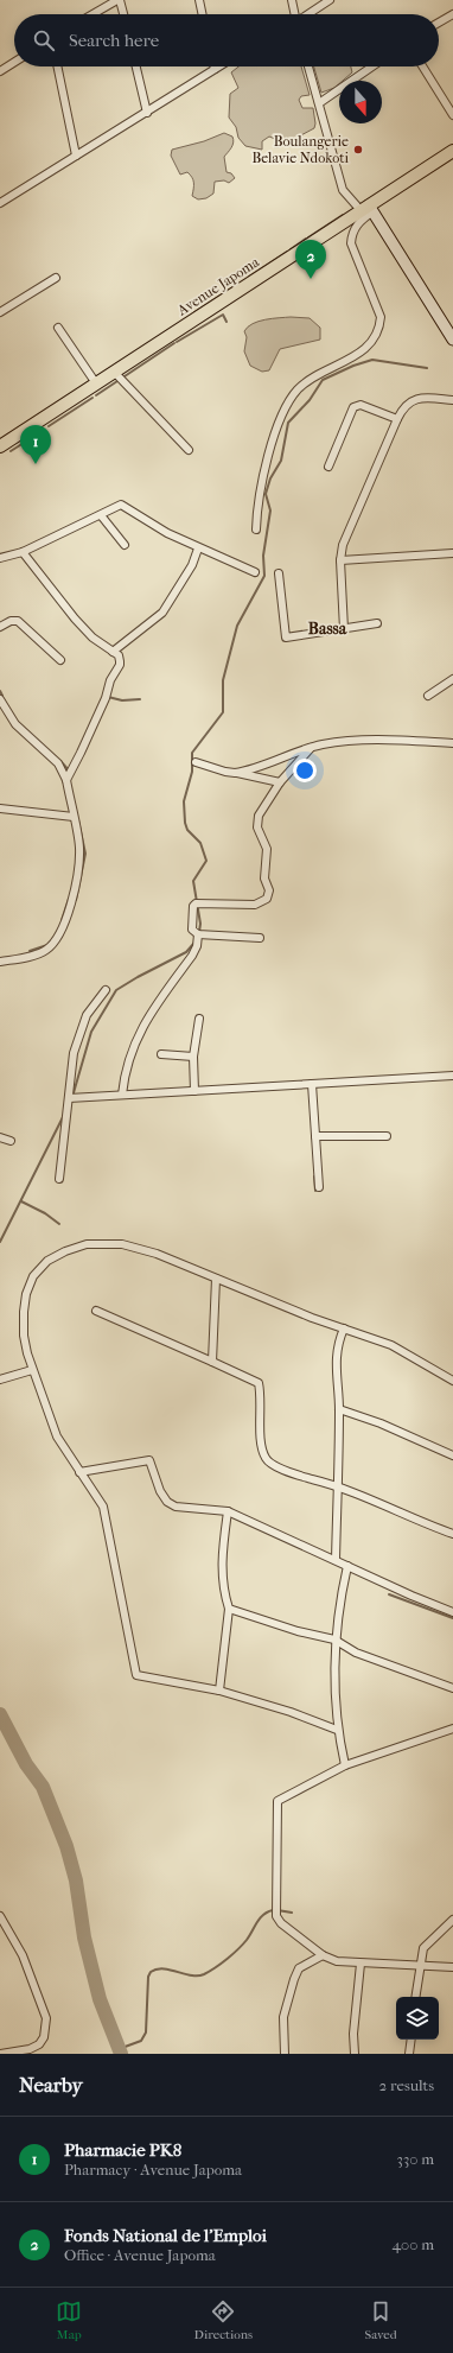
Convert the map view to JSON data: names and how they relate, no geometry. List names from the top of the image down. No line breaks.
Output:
{"streets":{"main road":["Avenue Japoma"]},"districts":["Bassa"],"places":["Boulangerie Belavie Ndokoti"],"north":"bottom","page":{"search":"Search here","pins":["2","1"],"heading":["Nearby","2 results"],"list":[{"mark":"1","name":"Pharmacie PK8","note":"Pharmacy · Avenue Japoma","value":"330 m"},{"mark":"2","name":"Fonds National de l'Emploi","note":"Office · Avenue Japoma","value":"400 m"}],"nav":["Map","Directions","Saved"]}}
